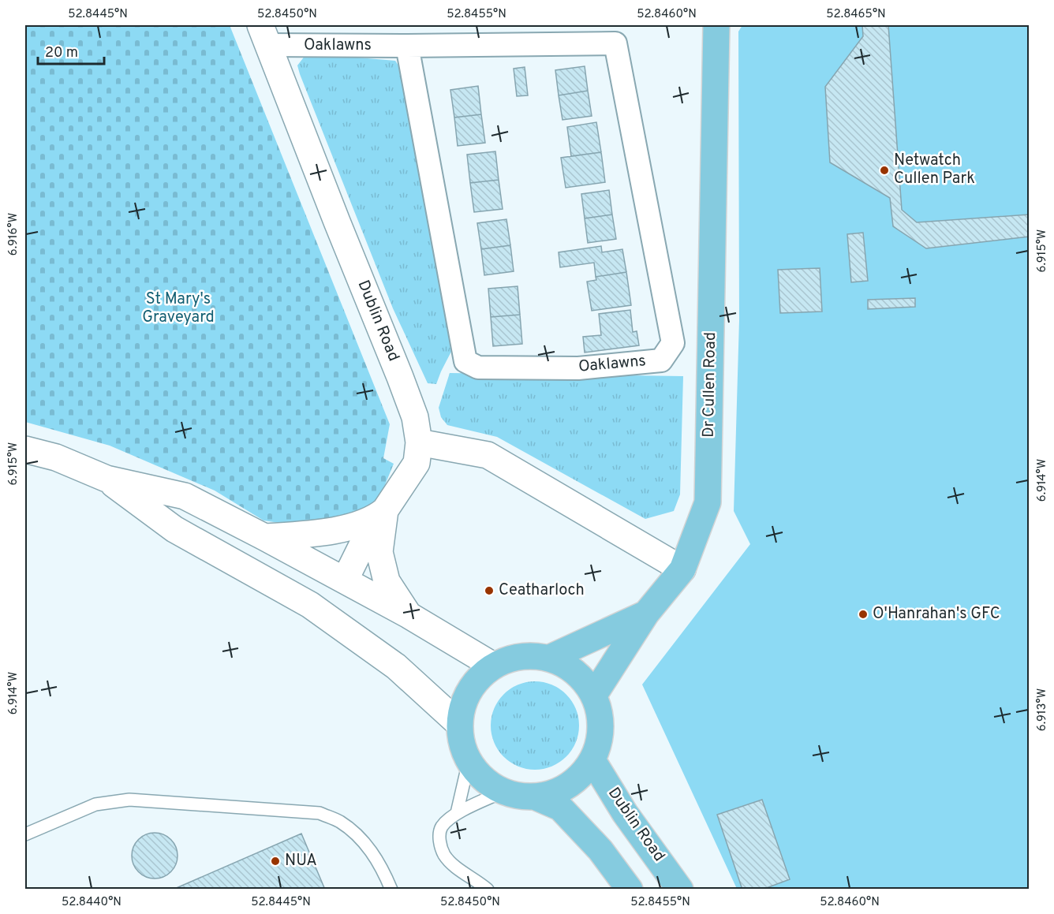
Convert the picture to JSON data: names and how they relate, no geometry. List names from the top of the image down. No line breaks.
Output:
{"streets":{"main road":["Dublin Road","Dr Cullen Road"],"street":["Oaklawns"]},"crossings":[["Oaklawns","Dublin Road"],["Dublin Road","Dr Cullen Road"]],"parks":["St Mary's Graveyard"],"places":["Netwatch Cullen Park","Ceatharloch","O'Hanrahan's GFC","NUA"],"scale_bar":"20 m","coordinates":["52.8445°N","52.8450°N","52.8455°N","52.8460°N","52.8465°N","6.916°W","6.915°W","6.914°W","6.913°W","52.8440°N"]}
